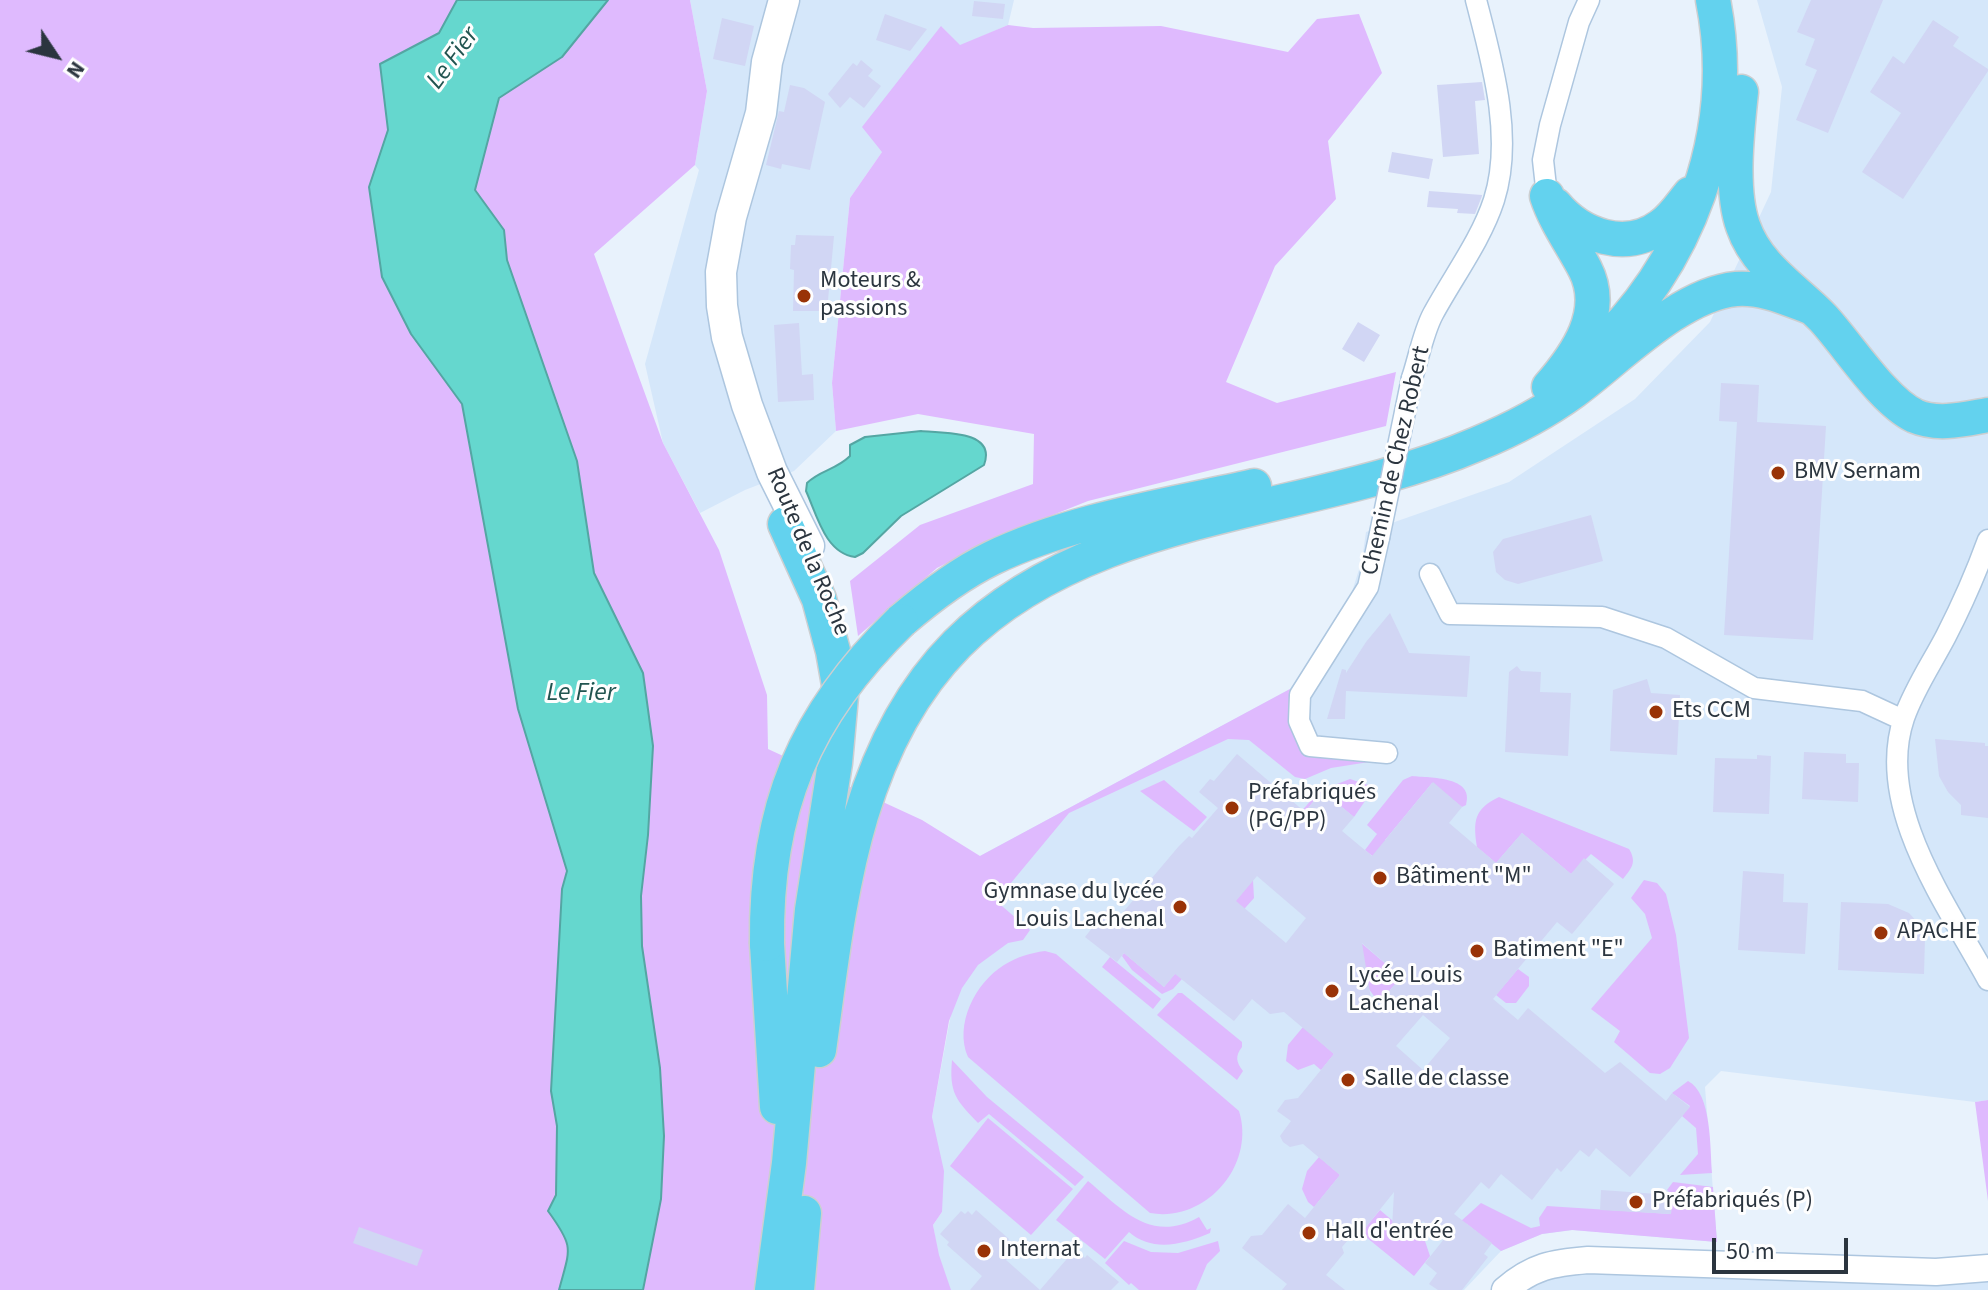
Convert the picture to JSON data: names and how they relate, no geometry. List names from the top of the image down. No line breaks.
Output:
{"streets":{"highway":["Route de la Roche"],"street":["Chemin de Chez Robert"]},"water":["Le Fier"],"places":["Moteurs & passions","BMV Sernam","Ets CCM","Préfabriqués (PG/PP)","Bâtiment \"M\"","Gymnase du lycée Louis Lachenal","APACHE","Batiment \"E\"","Lycée Louis Lachenal","Salle de classe","Préfabriqués (P)","Hall d'entrée","Internat"],"scale_bar":"50 m","north":"bottom right"}
